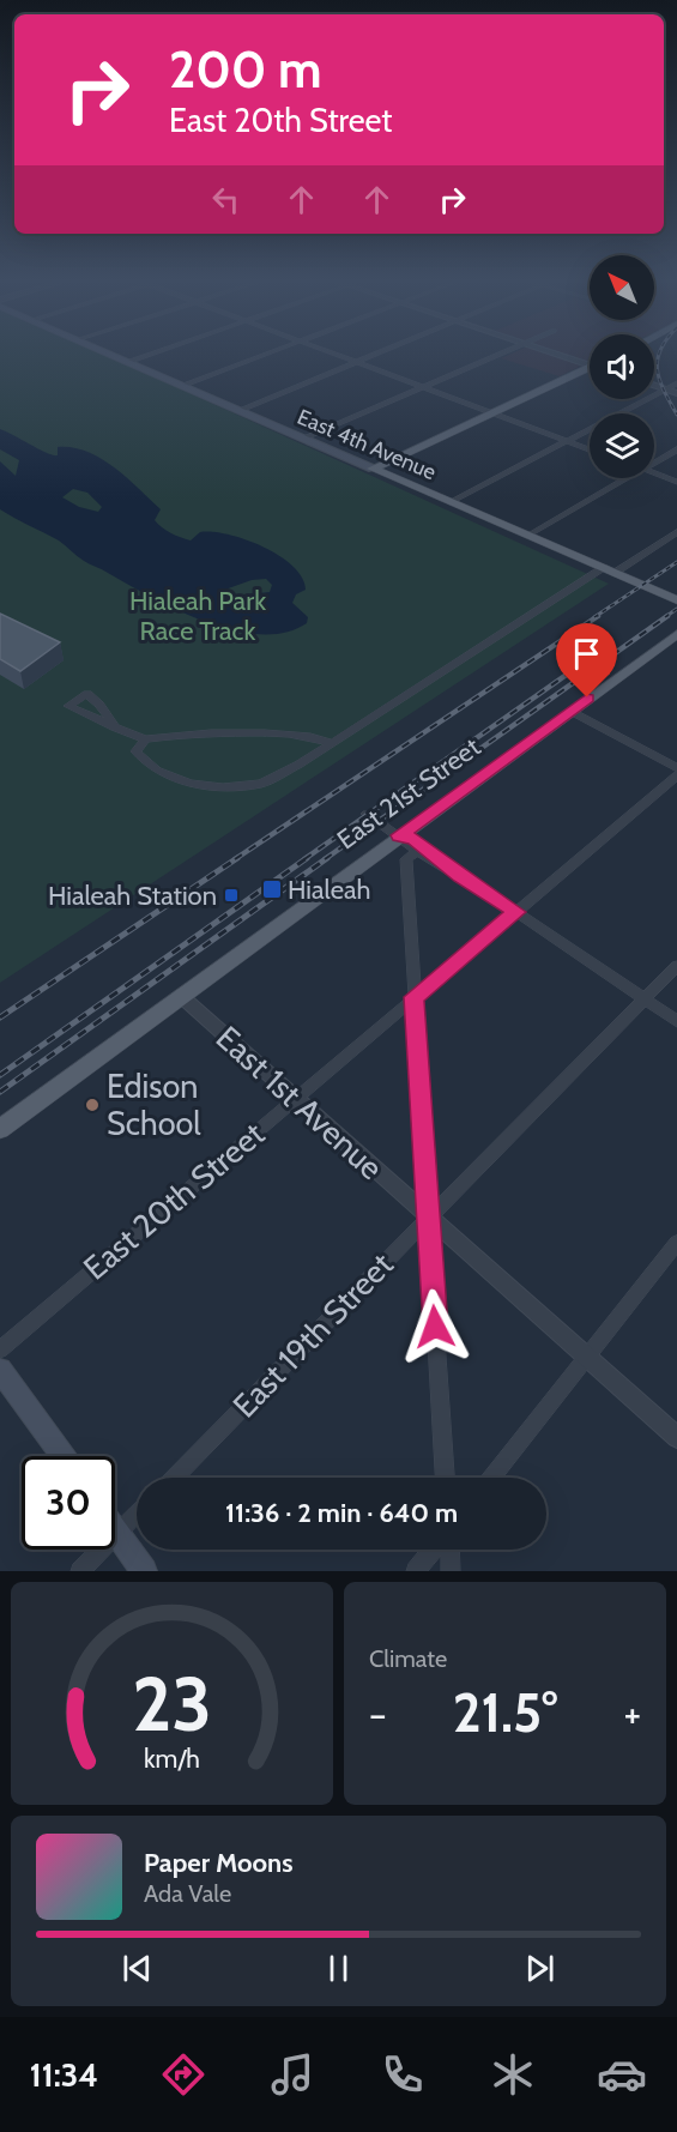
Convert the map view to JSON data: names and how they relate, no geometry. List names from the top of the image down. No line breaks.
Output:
{"streets":{"main road":["East 4th Avenue","East 21st Street"],"street":["East 1st Avenue","East 20th Street","East 19th Street"]},"crossings":[["East 21st Street","East 1st Avenue"],["East 1st Avenue","East 20th Street"],["East 1st Avenue","East 19th Street"]],"parks":["Hialeah Park Race Track"],"places":{"transit":["Hialeah","Hialeah Station"],"other":["Edison School"]},"north":"top left","page":{"turn":["200 m","East 20th Street"],"limit":"30","trip":"11:36 · 2 min · 640 m","tile":"Climate","heat":["−","21.5°","+"],"song":["Paper Moons","Ada Vale"],"tabs":"11:34","gauge":["23","km/h"]}}
